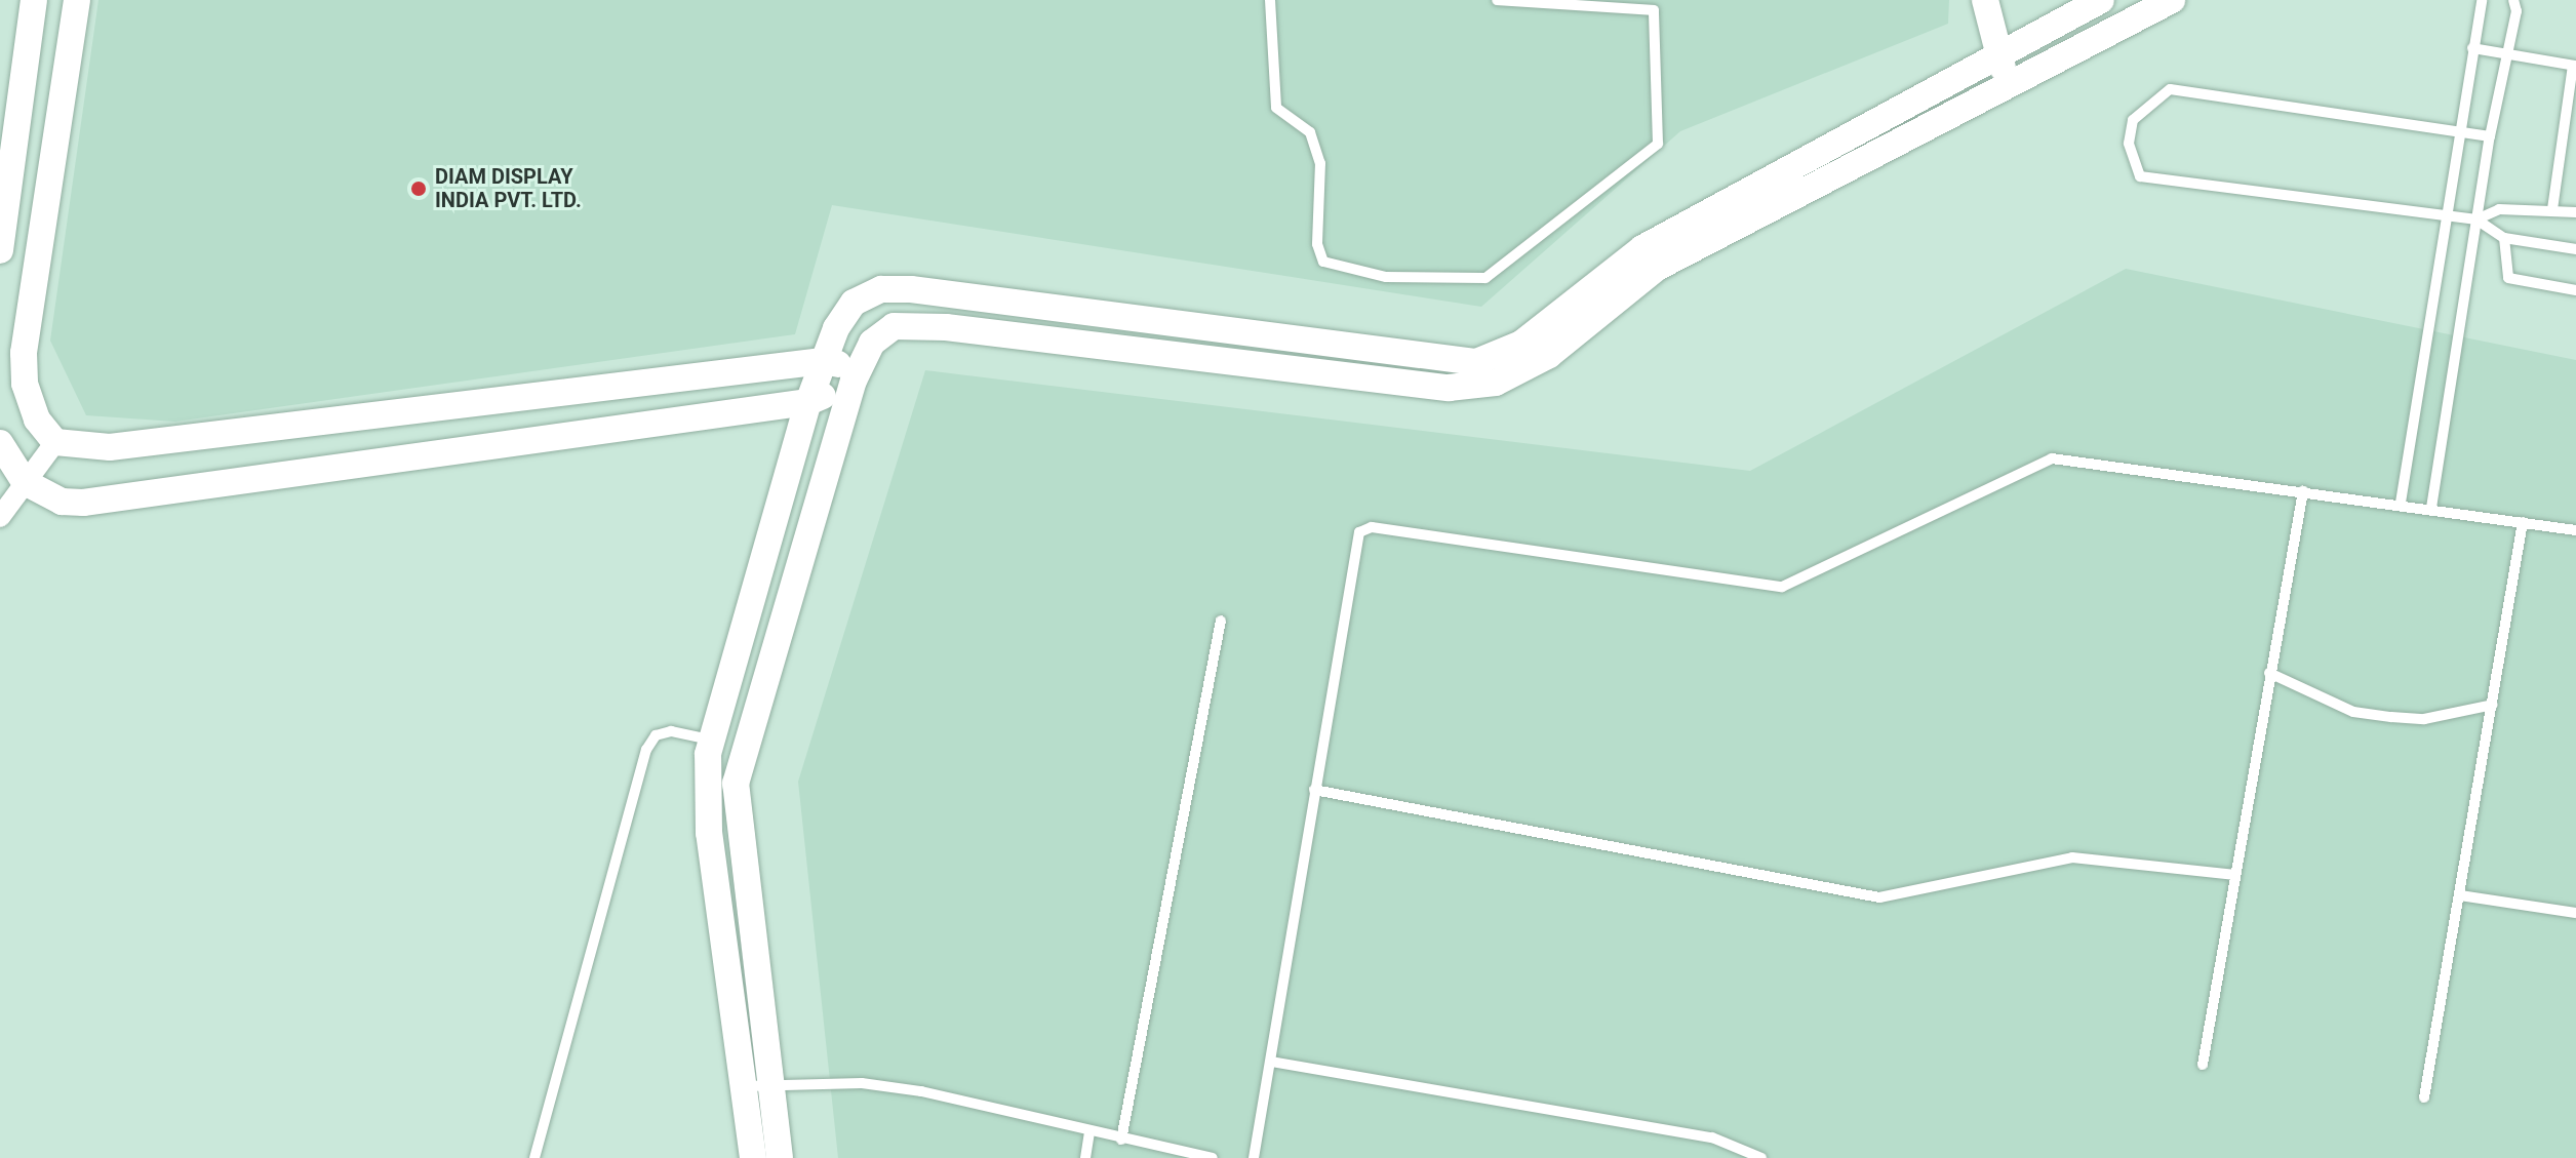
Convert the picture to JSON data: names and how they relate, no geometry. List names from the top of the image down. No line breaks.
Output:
{"places":["DIAM DISPLAY INDIA PVT. LTD."]}
